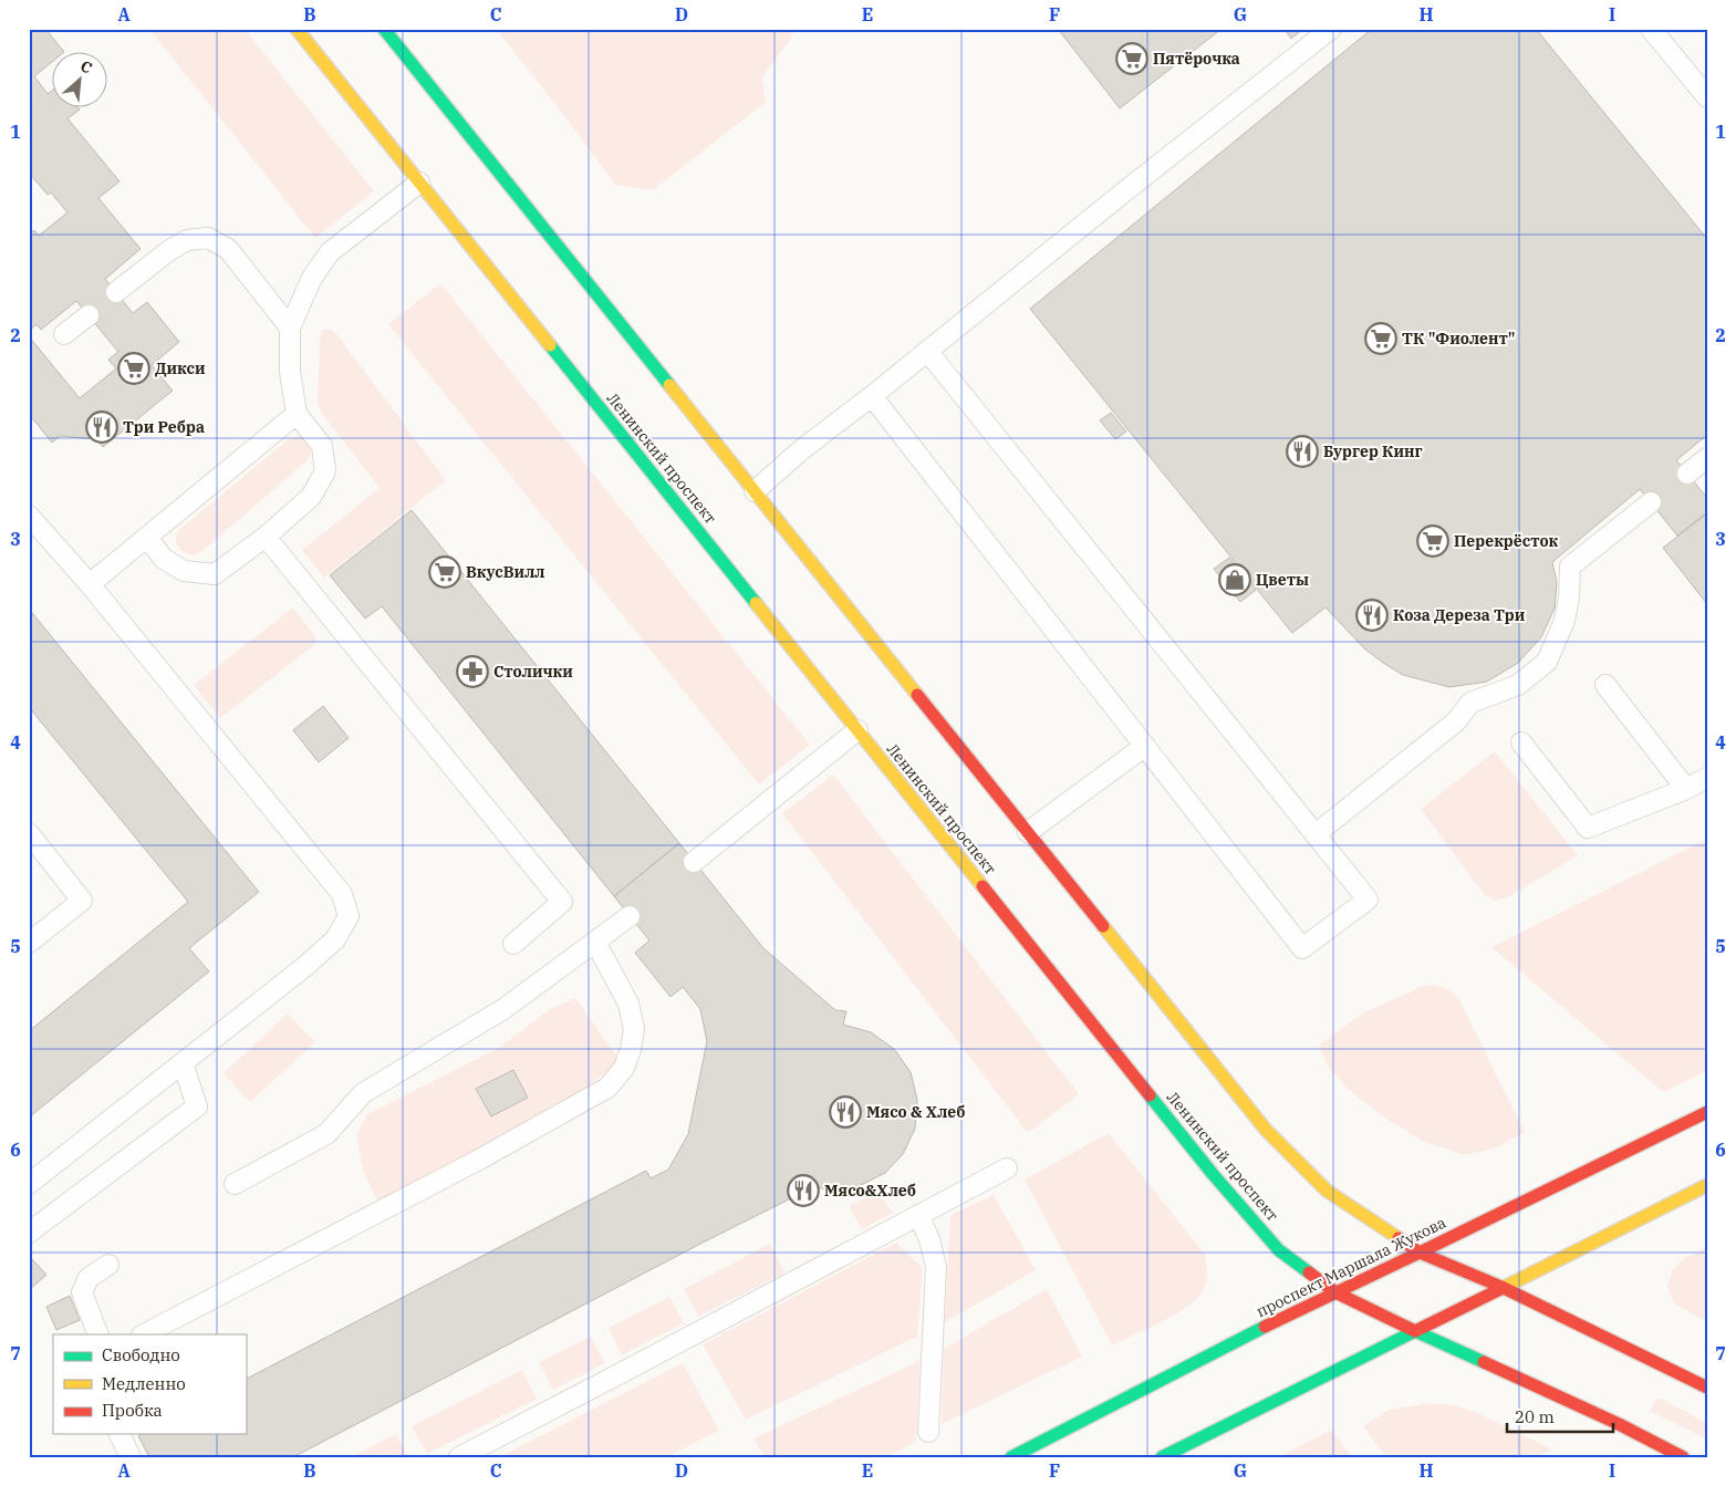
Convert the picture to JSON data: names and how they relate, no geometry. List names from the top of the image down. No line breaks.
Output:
{"streets":{"main road":["Ленинский проспект","проспект Маршала Жукова"]},"crossings":[["Ленинский проспект","проспект Маршала Жукова"]],"places":{"supermarket":["Пятёрочка","ТК \"Фиолент\"","Дикси","Перекрёсток","ВкусВилл"],"restaurant":["Три Ребра","Бургер Кинг","Коза Дереза Три","Мясо & Хлеб","Мясо&Хлеб"],"shop":["Цветы"],"pharmacy":["Столички"]},"legend":["Свободно","Медленно","Пробка"],"scale_bar":"20 m","north":"top right","grid":{"columns":["A","B","C","D","E","F","G","H","I"],"rows":["1","2","3","4","5","6","7"]}}
